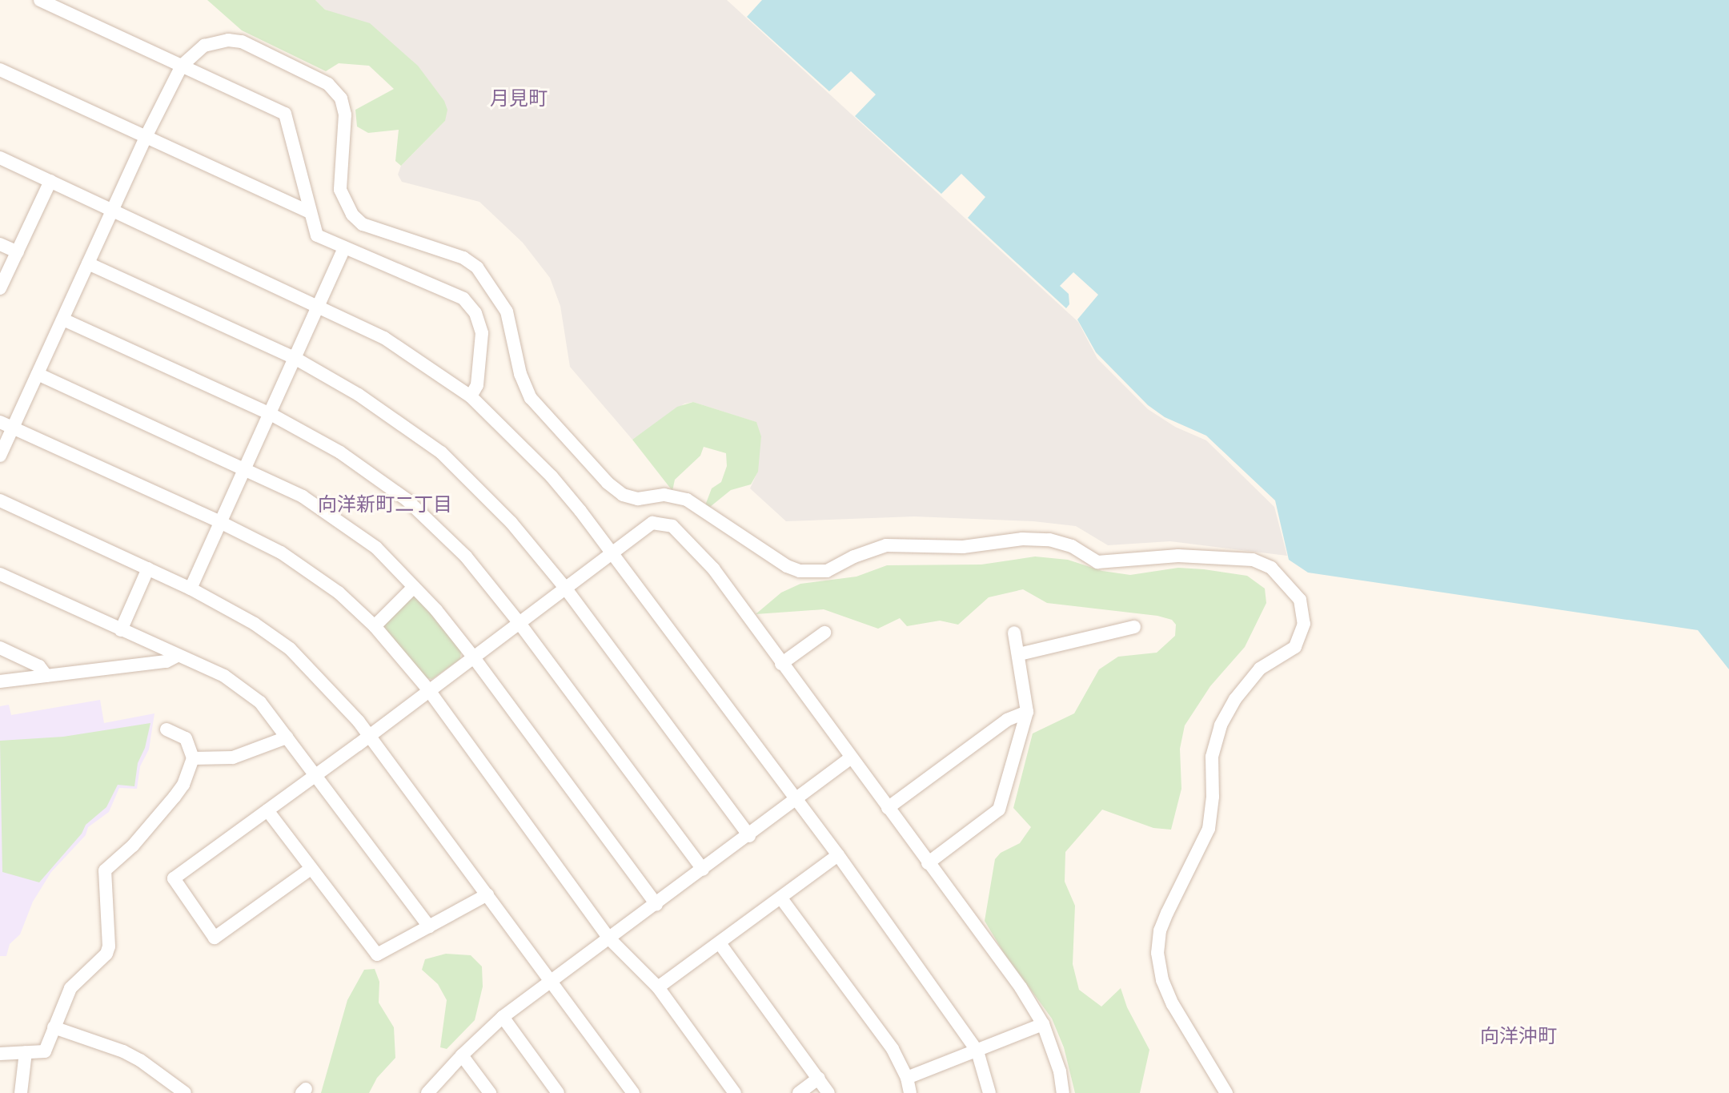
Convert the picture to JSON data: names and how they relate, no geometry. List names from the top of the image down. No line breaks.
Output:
{"districts":["月見町","向洋新町二丁目","向洋沖町"]}
